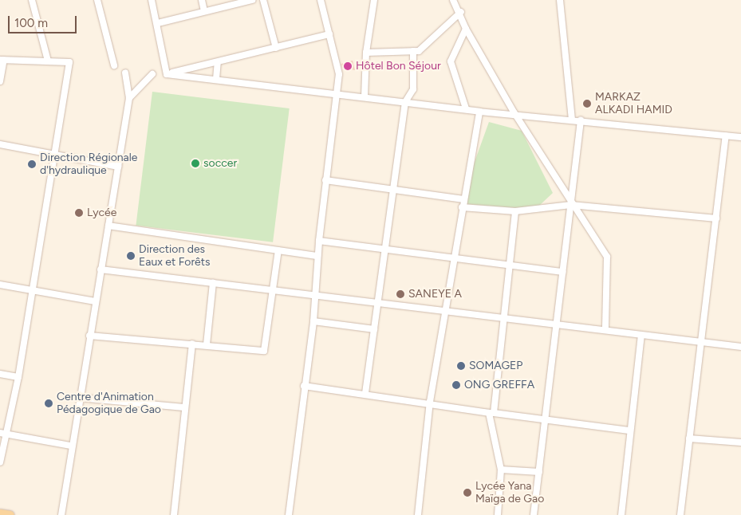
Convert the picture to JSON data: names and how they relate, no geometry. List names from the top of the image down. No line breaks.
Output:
{"places":["Hôtel Bon Séjour","MARKAZ ALKADI HAMID","soccer","Direction Régionale d'hydraulique","Lycée","Direction des Eaux et Forêts","SANEYE A","SOMAGEP","ONG GREFFA","Centre d'Animation Pédagogique de Gao","Lycée Yana Maïga de Gao"],"scale_bar":"100 m"}
